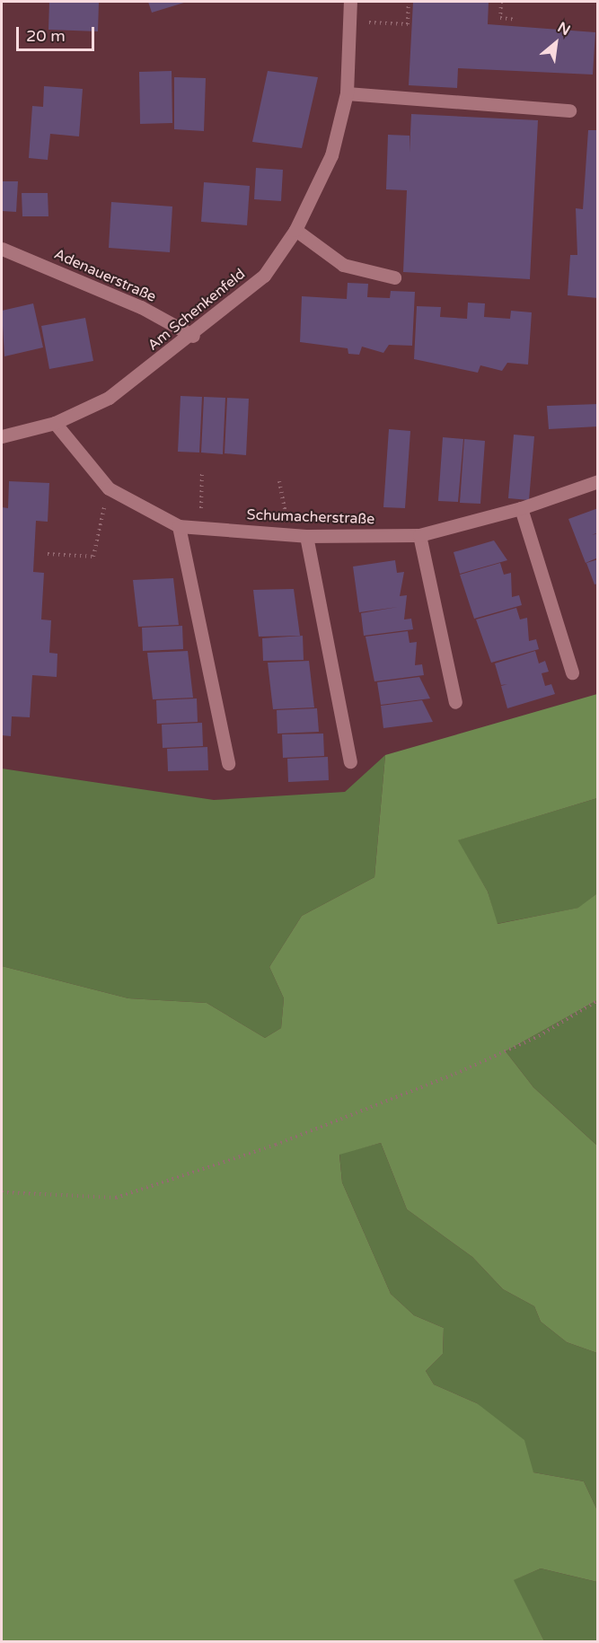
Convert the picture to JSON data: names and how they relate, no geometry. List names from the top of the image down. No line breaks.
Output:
{"streets":{"street":["Adenauerstraße","Am Schenkenfeld","Schumacherstraße"]},"crossings":[["Adenauerstraße","Am Schenkenfeld"],["Am Schenkenfeld","Schumacherstraße"]],"scale_bar":"20 m","north":"top right"}
